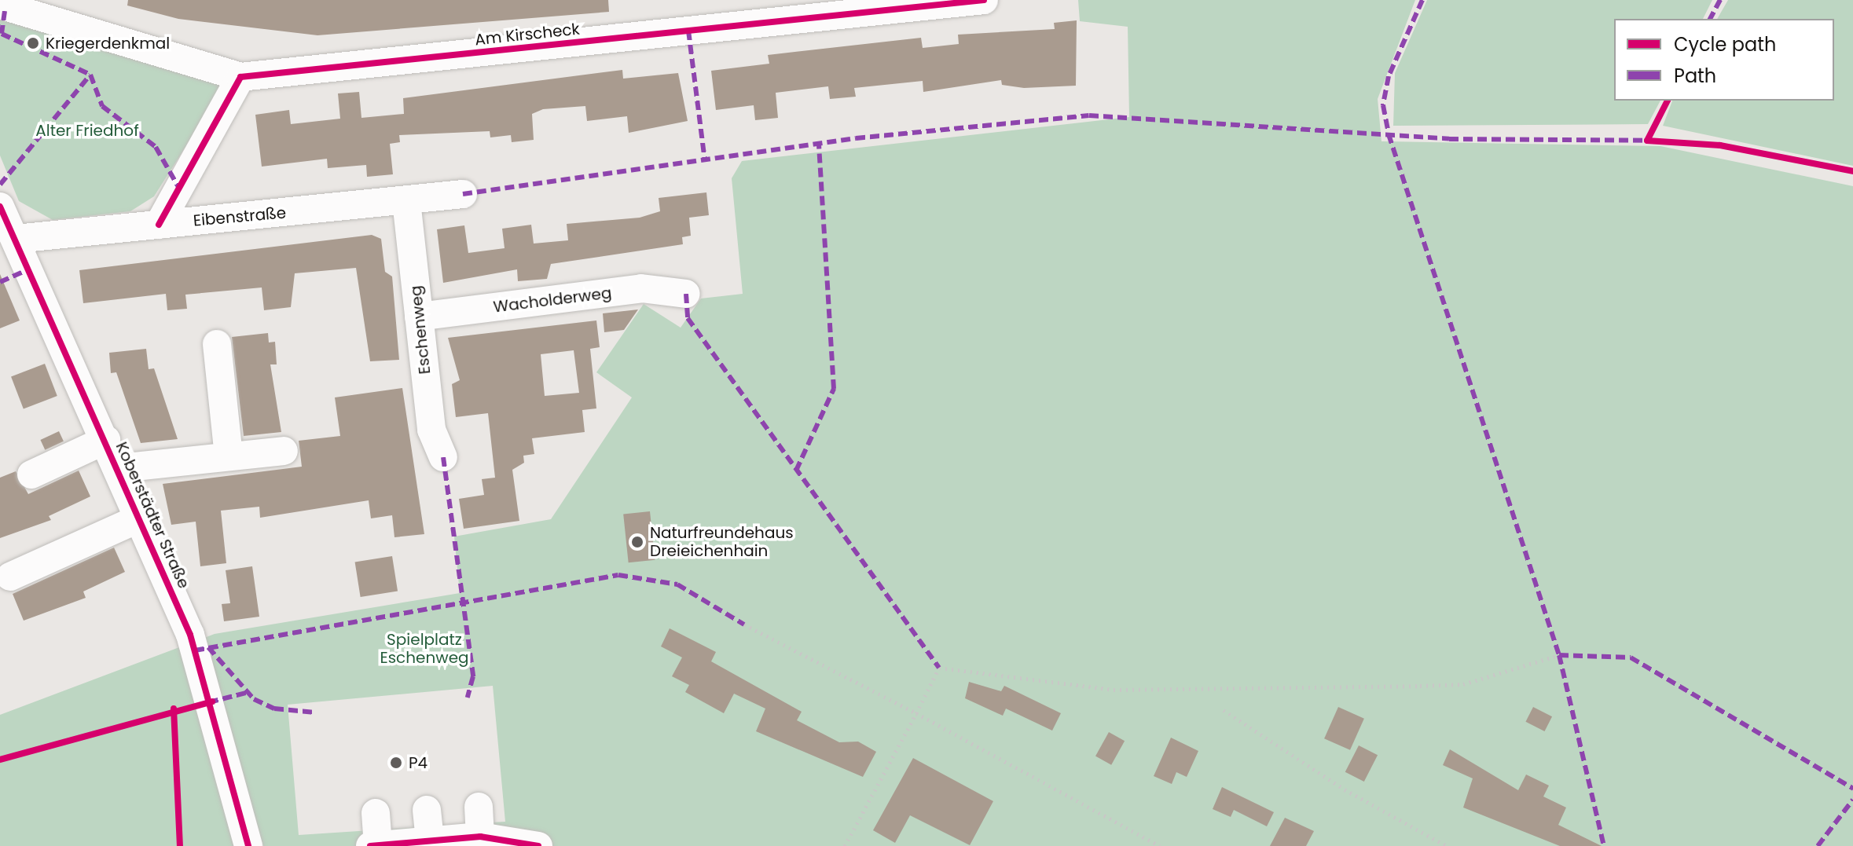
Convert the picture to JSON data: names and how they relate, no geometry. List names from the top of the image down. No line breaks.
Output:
{"streets":{"street":["Am Kirscheck","Eibenstraße","Wacholderweg","Eschenweg","Koberstädter Straße"]},"crossings":[["Eibenstraße","Eschenweg"],["Eibenstraße","Koberstädter Straße"],["Wacholderweg","Eschenweg"]],"parks":["Alter Friedhof","Spielplatz Eschenweg"],"places":["Kriegerdenkmal","Naturfreundehaus Dreieichenhain","P4"],"legend":["Cycle path","Path"]}
